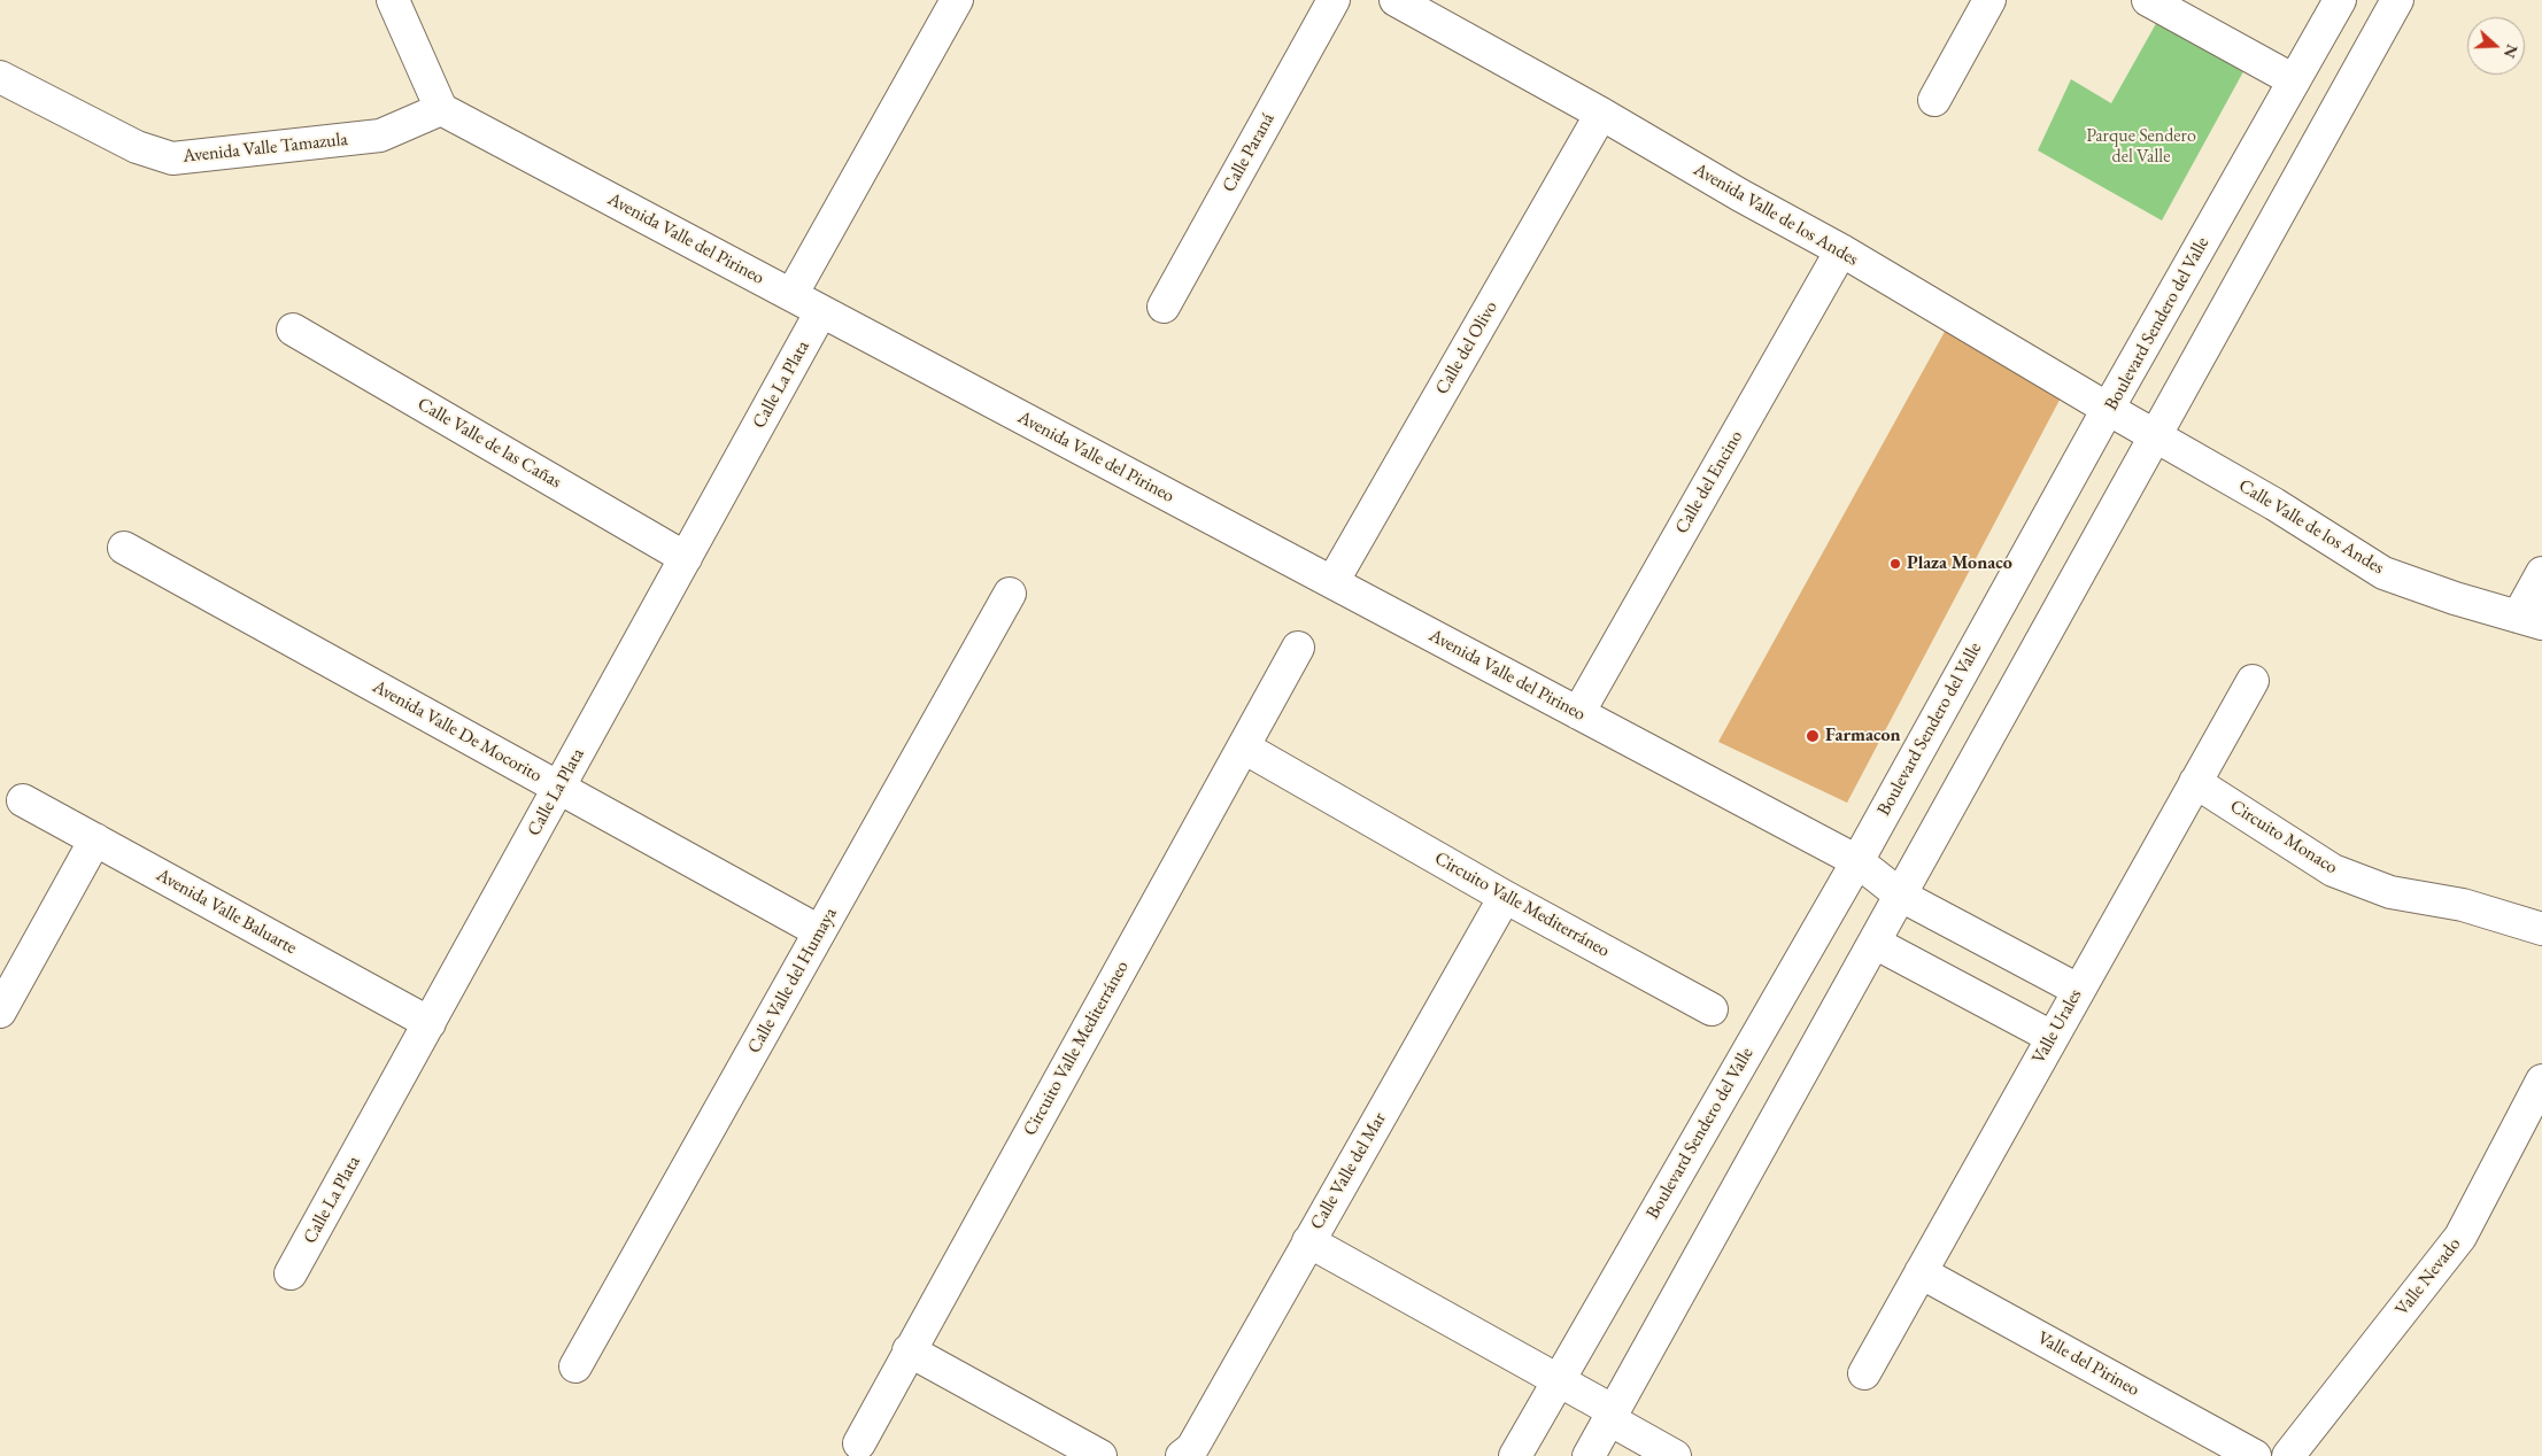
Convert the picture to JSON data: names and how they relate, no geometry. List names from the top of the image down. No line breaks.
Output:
{"streets":{"street":["Avenida Valle Tamazula","Calle Paraná","Avenida Valle de los Andes","Avenida Valle del Pirineo","Boulevard Sendero del Valle","Calle del Olivo","Calle La Plata","Calle Valle de las Cañas","Calle del Encino","Calle Valle de los Andes","Avenida Valle De Mocorito","Circuito Monaco","Circuito Valle Mediterráneo","Avenida Valle Baluarte","Calle Valle del Humaya","Valle Urales","Calle Valle del Mar","Valle Nevado","Valle del Pirineo"]},"crossings":[["Avenida Valle Tamazula","Avenida Valle del Pirineo"],["Avenida Valle de los Andes","Boulevard Sendero del Valle"],["Avenida Valle de los Andes","Calle del Olivo"],["Avenida Valle de los Andes","Calle del Encino"],["Avenida Valle de los Andes","Calle Valle de los Andes"],["Avenida Valle del Pirineo","Boulevard Sendero del Valle"],["Avenida Valle del Pirineo","Calle del Olivo"],["Avenida Valle del Pirineo","Calle La Plata"],["Avenida Valle del Pirineo","Calle del Encino"],["Calle La Plata","Calle Valle de las Cañas"],["Calle La Plata","Avenida Valle De Mocorito"],["Calle La Plata","Avenida Valle Baluarte"],["Avenida Valle De Mocorito","Calle Valle del Humaya"],["Circuito Monaco","Valle Urales"],["Circuito Valle Mediterráneo","Calle Valle del Mar"],["Valle Urales","Valle del Pirineo"]],"parks":["Parque Sendero del Valle"],"places":["Plaza Monaco","Farmacon"],"north":"right"}
